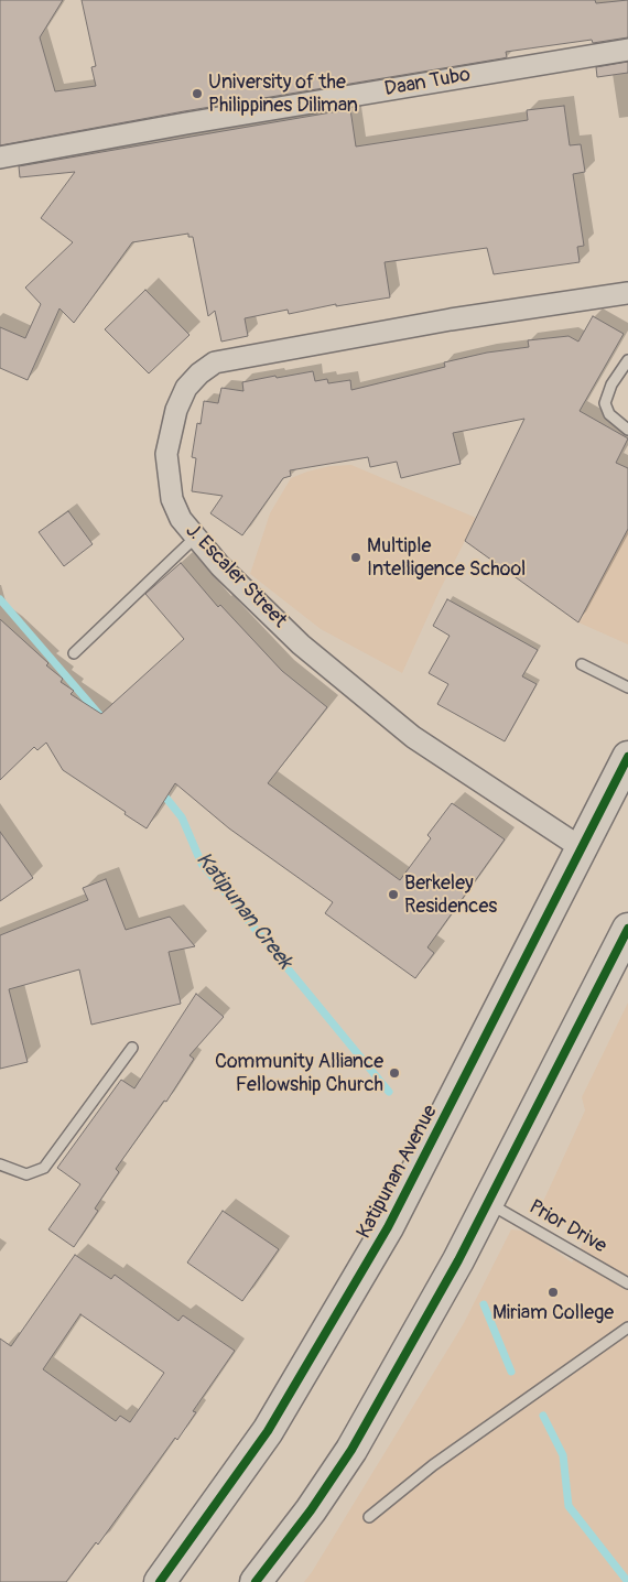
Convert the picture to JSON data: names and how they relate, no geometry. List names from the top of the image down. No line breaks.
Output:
{"streets":{"main road":["Katipunan Avenue"],"street":["Daan Tubo","J. Escaler Street"],"lane":["Prior Drive"]},"crossings":[["J. Escaler Street","Katipunan Avenue"]],"water":["Katipunan Creek"],"places":["University of the Philippines Diliman","Multiple Intelligence School","Berkeley Residences","Community Alliance Fellowship Church","Miriam College"]}
